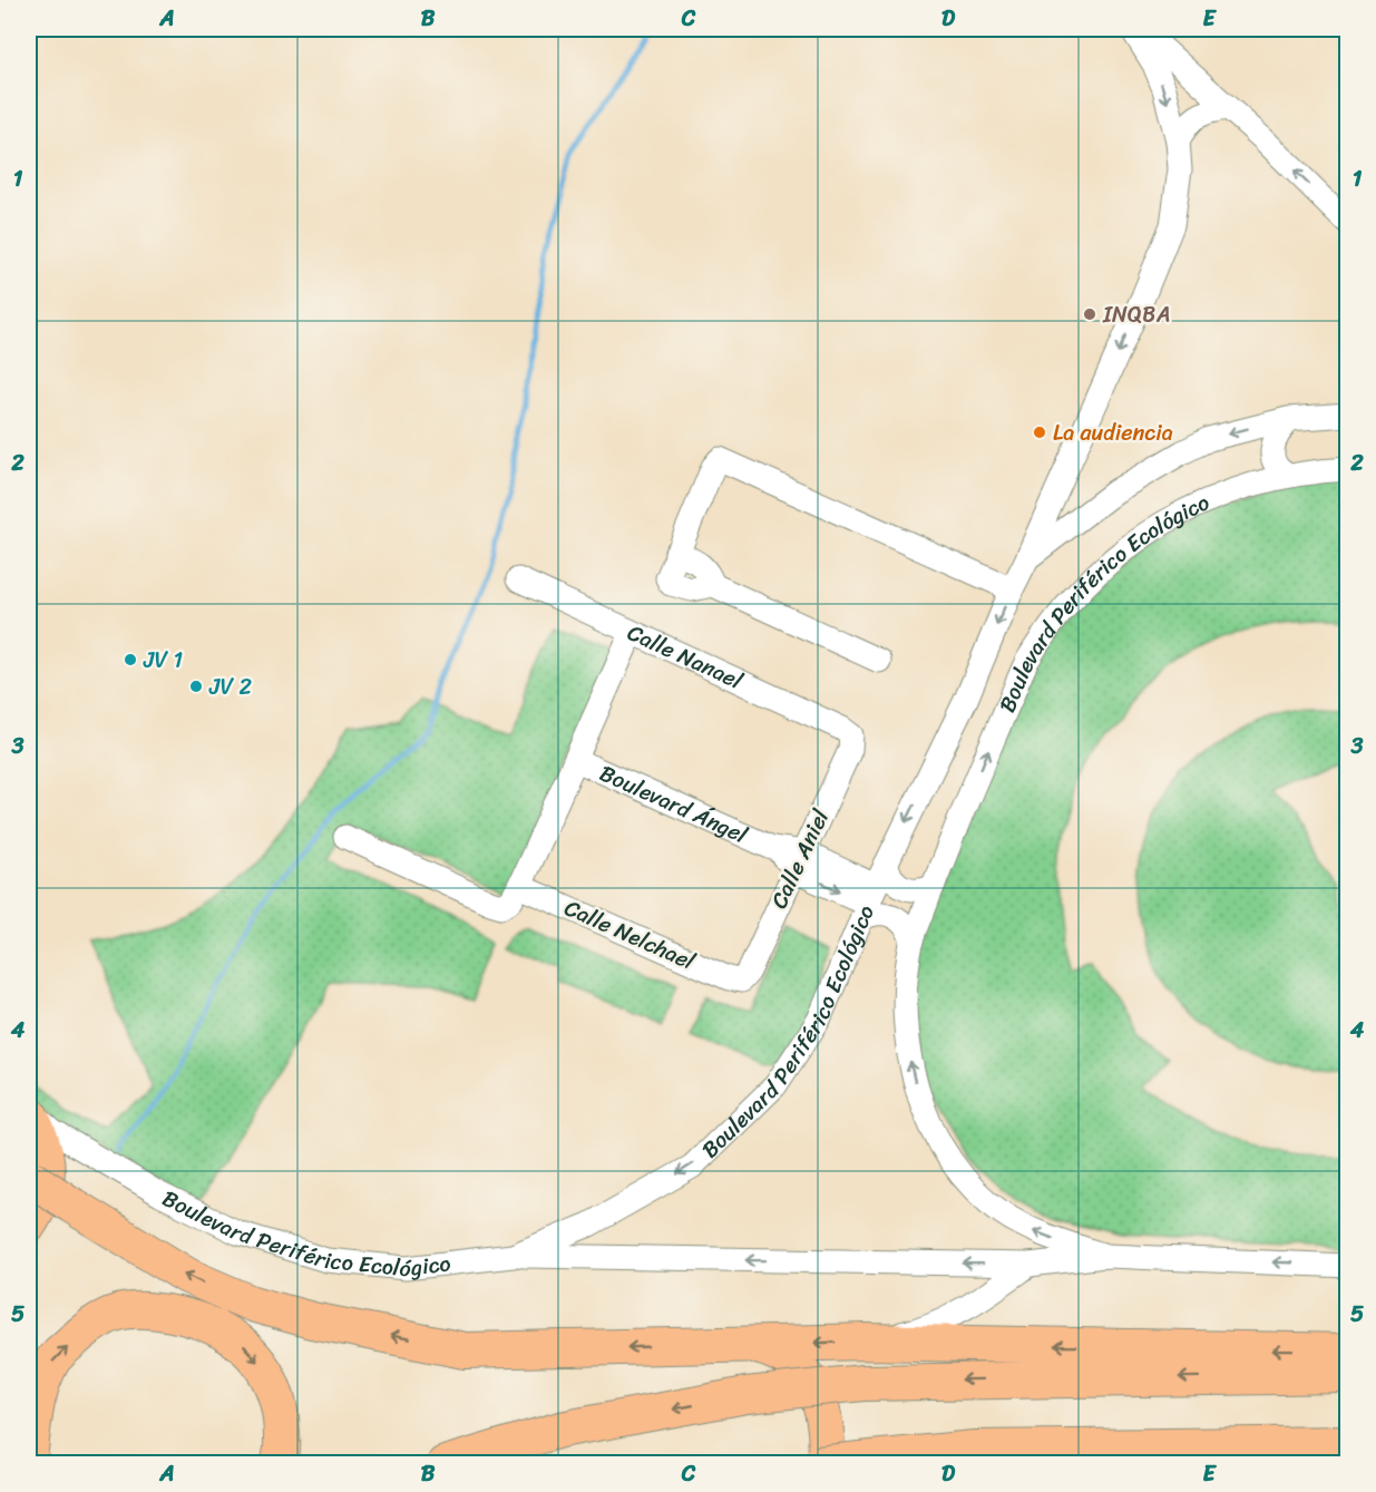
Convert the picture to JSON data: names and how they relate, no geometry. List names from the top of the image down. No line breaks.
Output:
{"streets":{"street":["Boulevard Periférico Ecológico","Calle Nanael","Boulevard Ángel","Calle Aniel","Calle Nelchael"]},"crossings":[["Boulevard Periférico Ecológico","Boulevard Ángel"],["Calle Nanael","Calle Aniel"],["Boulevard Ángel","Calle Aniel"],["Calle Aniel","Calle Nelchael"]],"places":["INQBA","La audiencia","JV 1","JV 2"],"grid":{"columns":["A","B","C","D","E"],"rows":["1","2","3","4","5"]}}
